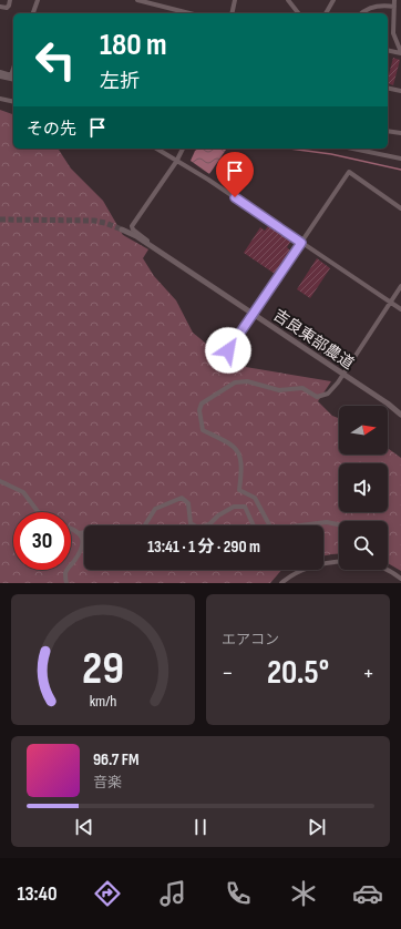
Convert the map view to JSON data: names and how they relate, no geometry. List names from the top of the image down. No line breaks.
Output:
{"streets":{"street":["吉良東部農道"]},"north":"right","page":{"turn":["180 m","左折"],"then":"その先","limit":"30","trip":"13:41 · 1 分 · 290 m","tile":"エアコン","heat":["−","20.5°","+"],"song":["96.7 FM","音楽"],"tabs":"13:40","gauge":["29","km/h"]}}
